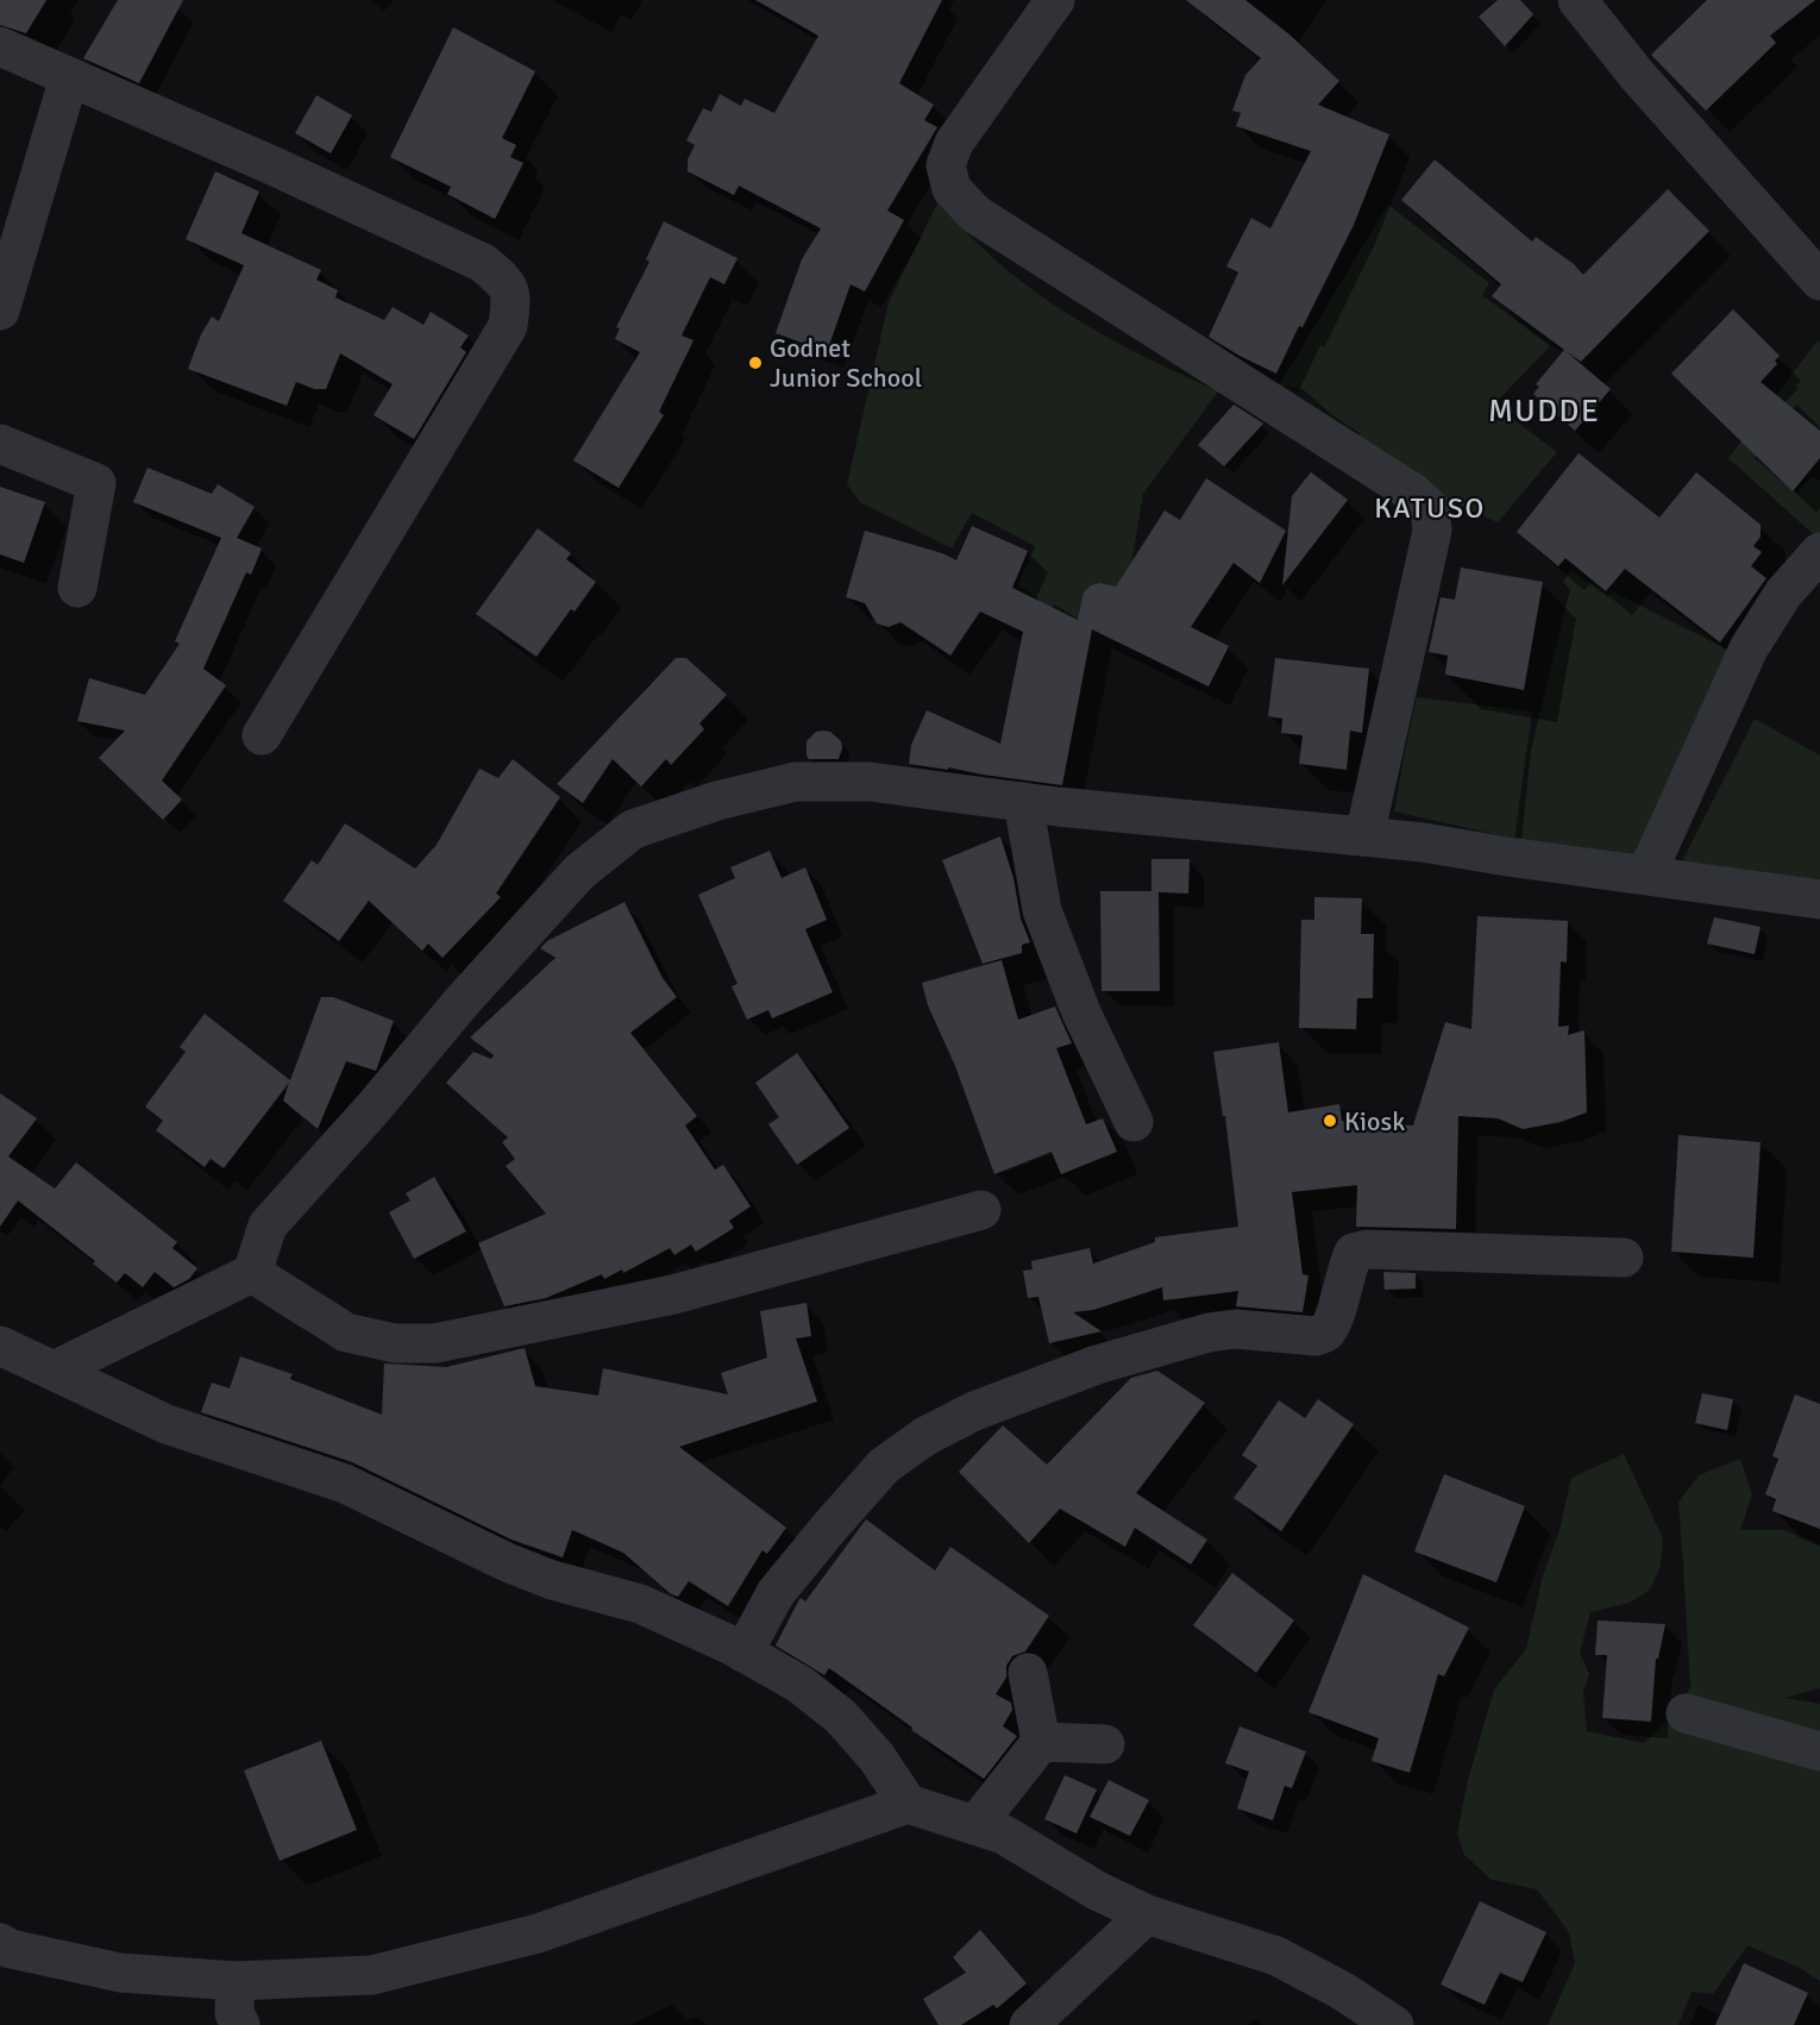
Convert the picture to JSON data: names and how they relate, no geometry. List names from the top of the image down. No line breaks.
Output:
{"districts":["MUDDE","KATUSO"],"places":["Godnet Junior School","Kiosk"]}
